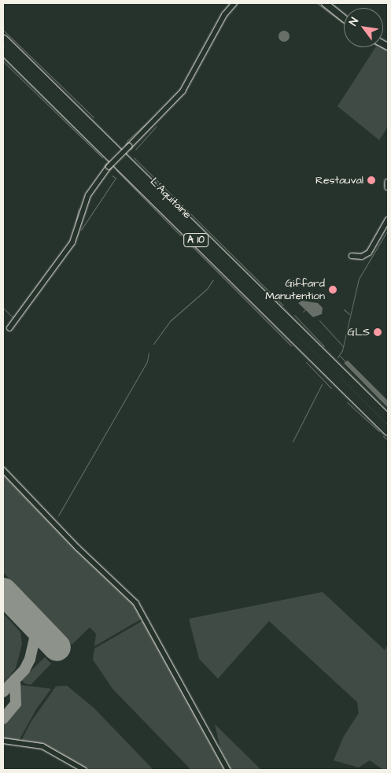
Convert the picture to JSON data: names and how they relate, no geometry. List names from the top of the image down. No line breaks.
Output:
{"streets":{"highway":["L'Aquitaine","A 10"]},"places":["Restauval","Giffard Manutention","GLS"],"north":"top left"}
